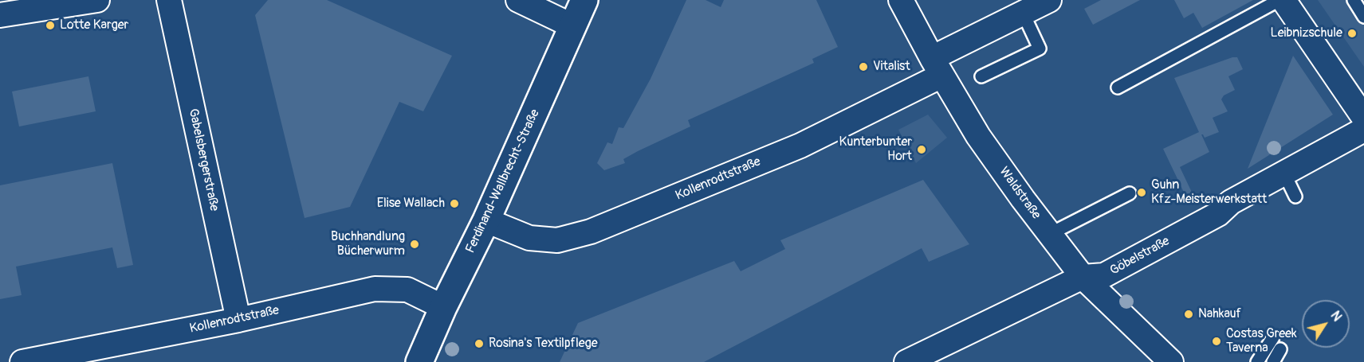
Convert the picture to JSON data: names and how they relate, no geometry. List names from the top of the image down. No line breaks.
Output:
{"streets":{"street":["Gabelsbergerstraße","Kollenrodtstraße","Ferdinand-Wallbrecht-Straße","Waldstraße","Göbelstraße"]},"crossings":[["Gabelsbergerstraße","Kollenrodtstraße"],["Kollenrodtstraße","Ferdinand-Wallbrecht-Straße"],["Kollenrodtstraße","Waldstraße"],["Waldstraße","Göbelstraße"]],"places":["Lotte Karger","Leibnizschule","Vitalist","Kunterbunter Hort","Guhn Kfz-Meisterwerkstatt","Elise Wallach","Buchhandlung Bücherwurm","Nahkauf","Costas Greek Taverna","Rosina's Textilpflege"],"north":"top right"}
